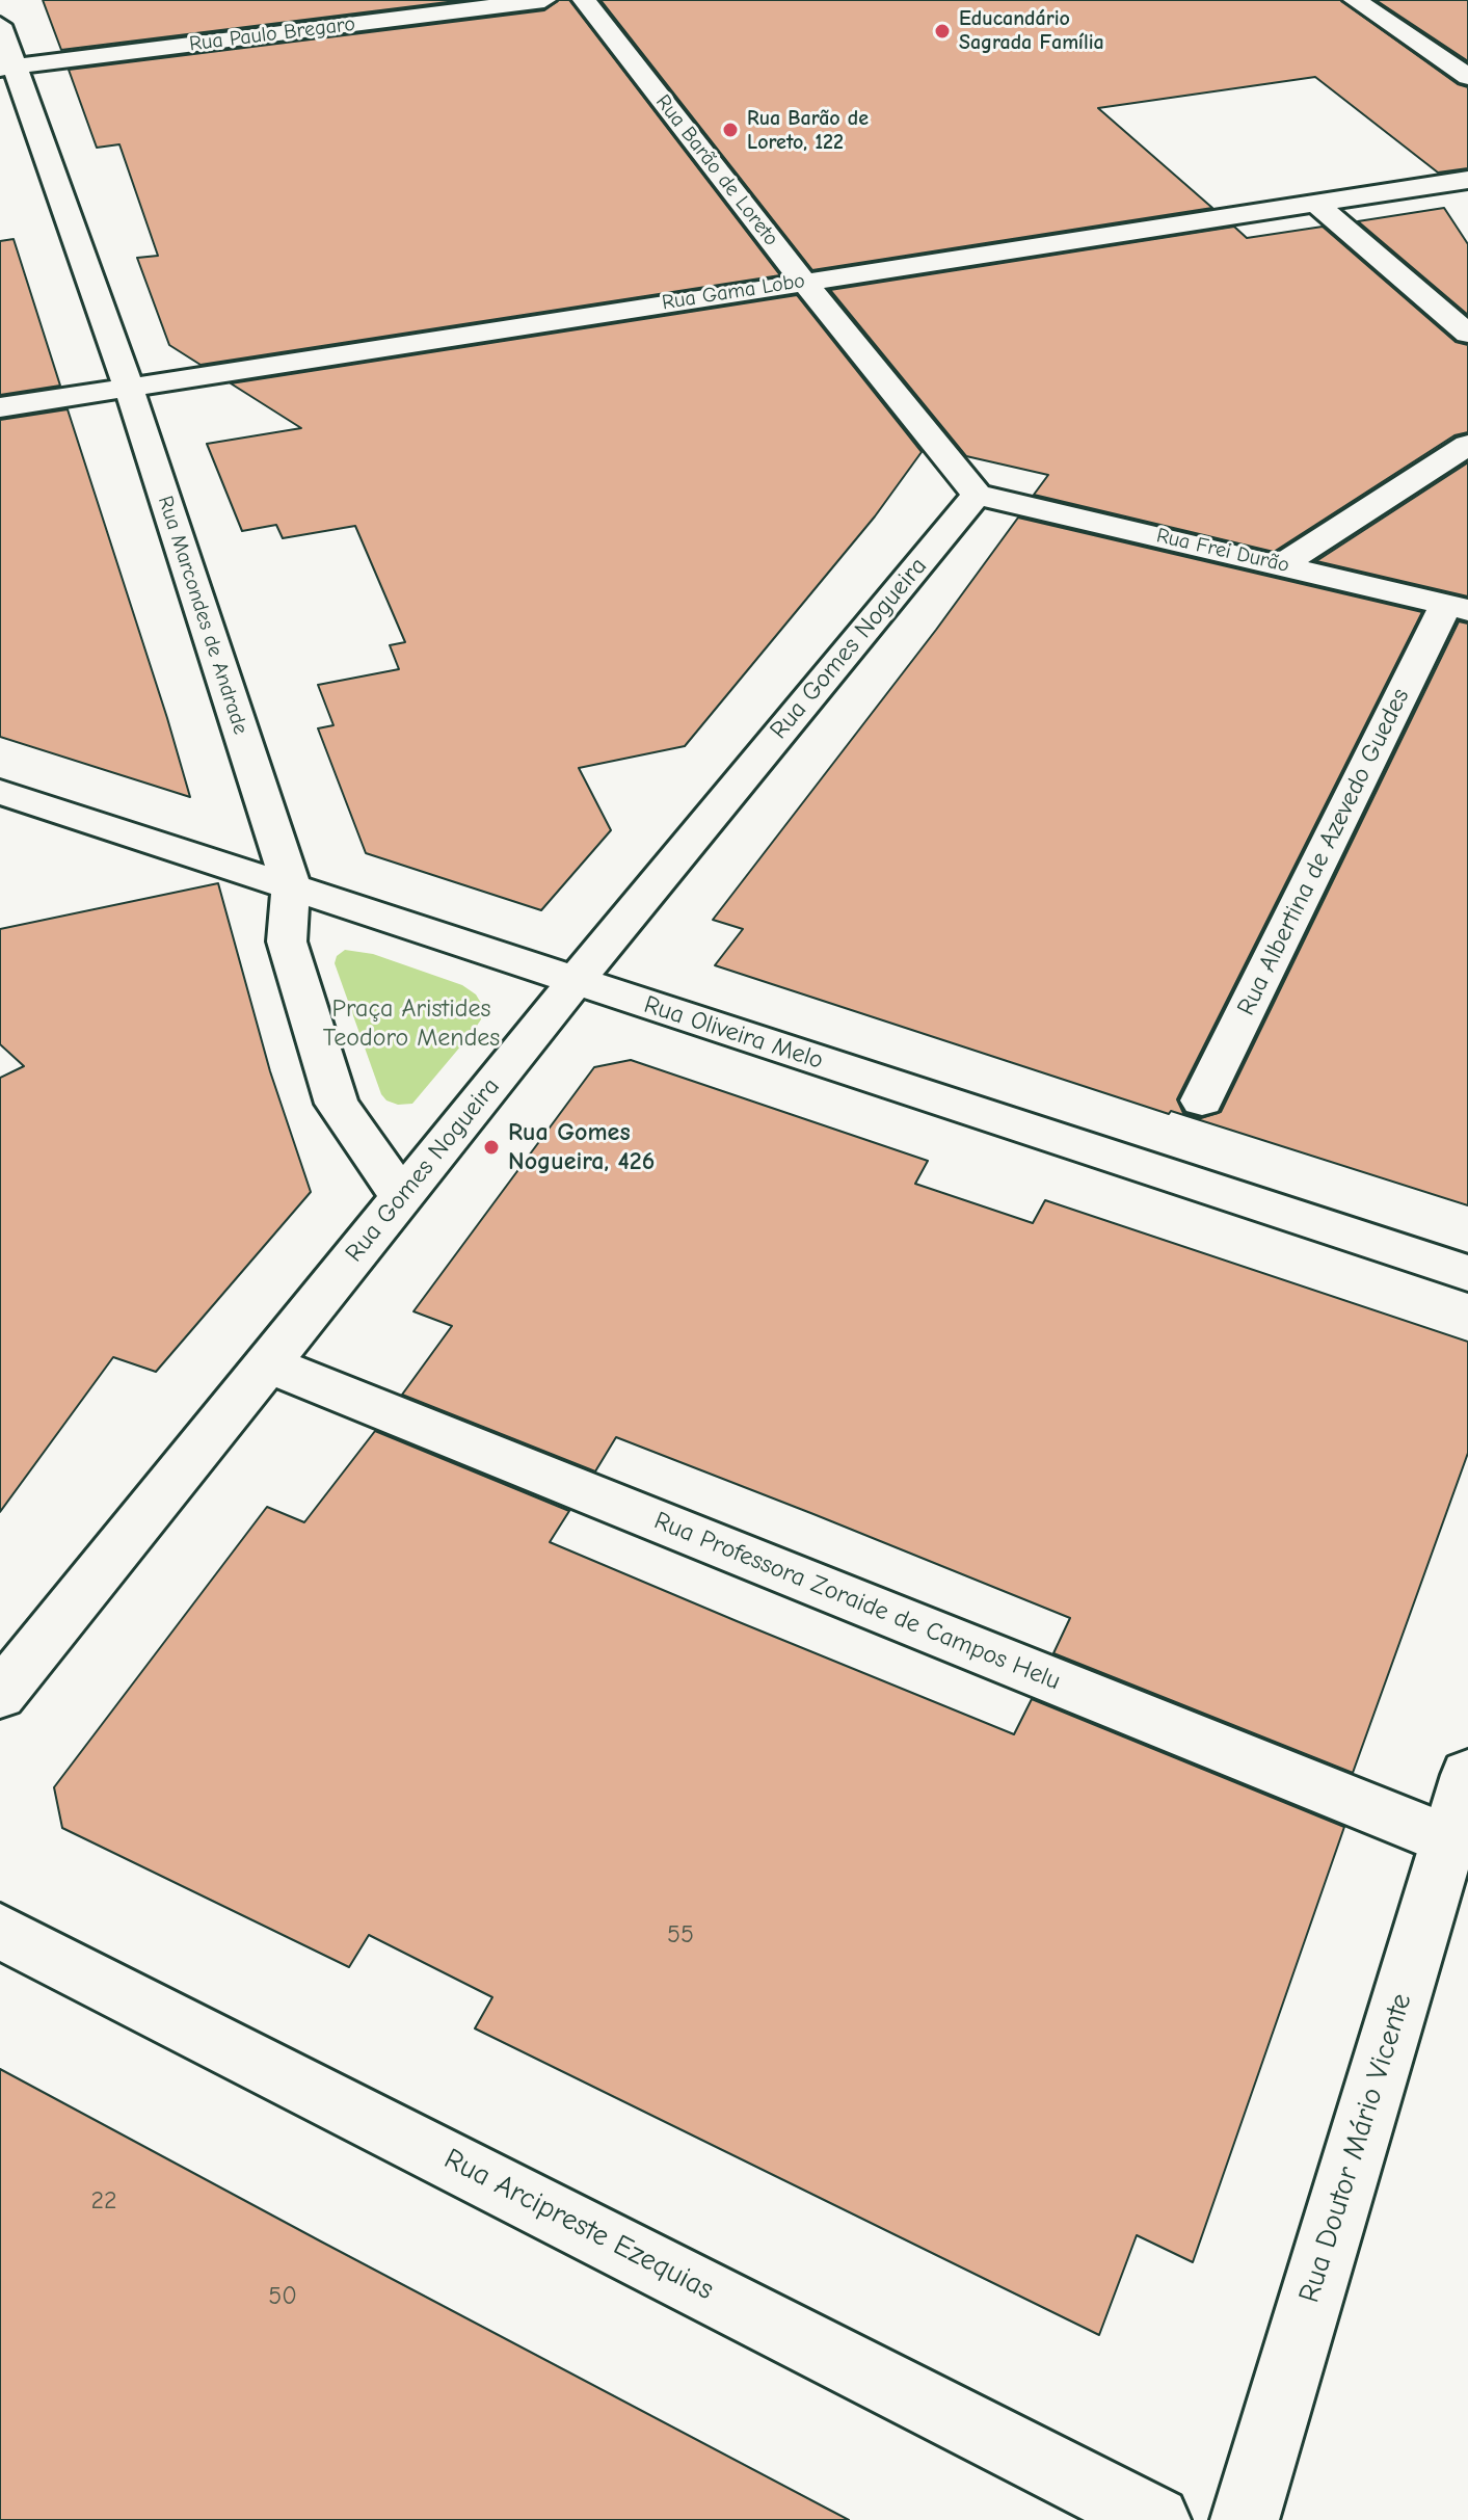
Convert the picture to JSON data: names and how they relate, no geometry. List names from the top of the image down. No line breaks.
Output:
{"streets":{"street":["Rua Paulo Bregaro","Rua Barão de Loreto","Rua Gama Lobo","Rua Frei Durão","Rua Marcondes de Andrade","Rua Gomes Nogueira","Rua Albertina de Azevedo Guedes","Rua Oliveira Melo","Rua Professora Zoraide de Campos Helu","Rua Doutor Mário Vicente","Rua Arcipreste Ezequias"]},"crossings":[["Rua Paulo Bregaro","Rua Marcondes de Andrade"],["Rua Barão de Loreto","Rua Gama Lobo"],["Rua Barão de Loreto","Rua Frei Durão"],["Rua Barão de Loreto","Rua Gomes Nogueira"],["Rua Gama Lobo","Rua Marcondes de Andrade"],["Rua Frei Durão","Rua Gomes Nogueira"],["Rua Frei Durão","Rua Albertina de Azevedo Guedes"],["Rua Marcondes de Andrade","Rua Gomes Nogueira"],["Rua Marcondes de Andrade","Rua Oliveira Melo"],["Rua Gomes Nogueira","Rua Oliveira Melo"],["Rua Gomes Nogueira","Rua Professora Zoraide de Campos Helu"],["Rua Professora Zoraide de Campos Helu","Rua Doutor Mário Vicente"]],"parks":["Praça Aristides Teodoro Mendes"],"places":["Educandário Sagrada Família","Rua Barão de Loreto, 122","Rua Gomes Nogueira, 426"],"house_numbers":["55","22","50"]}
